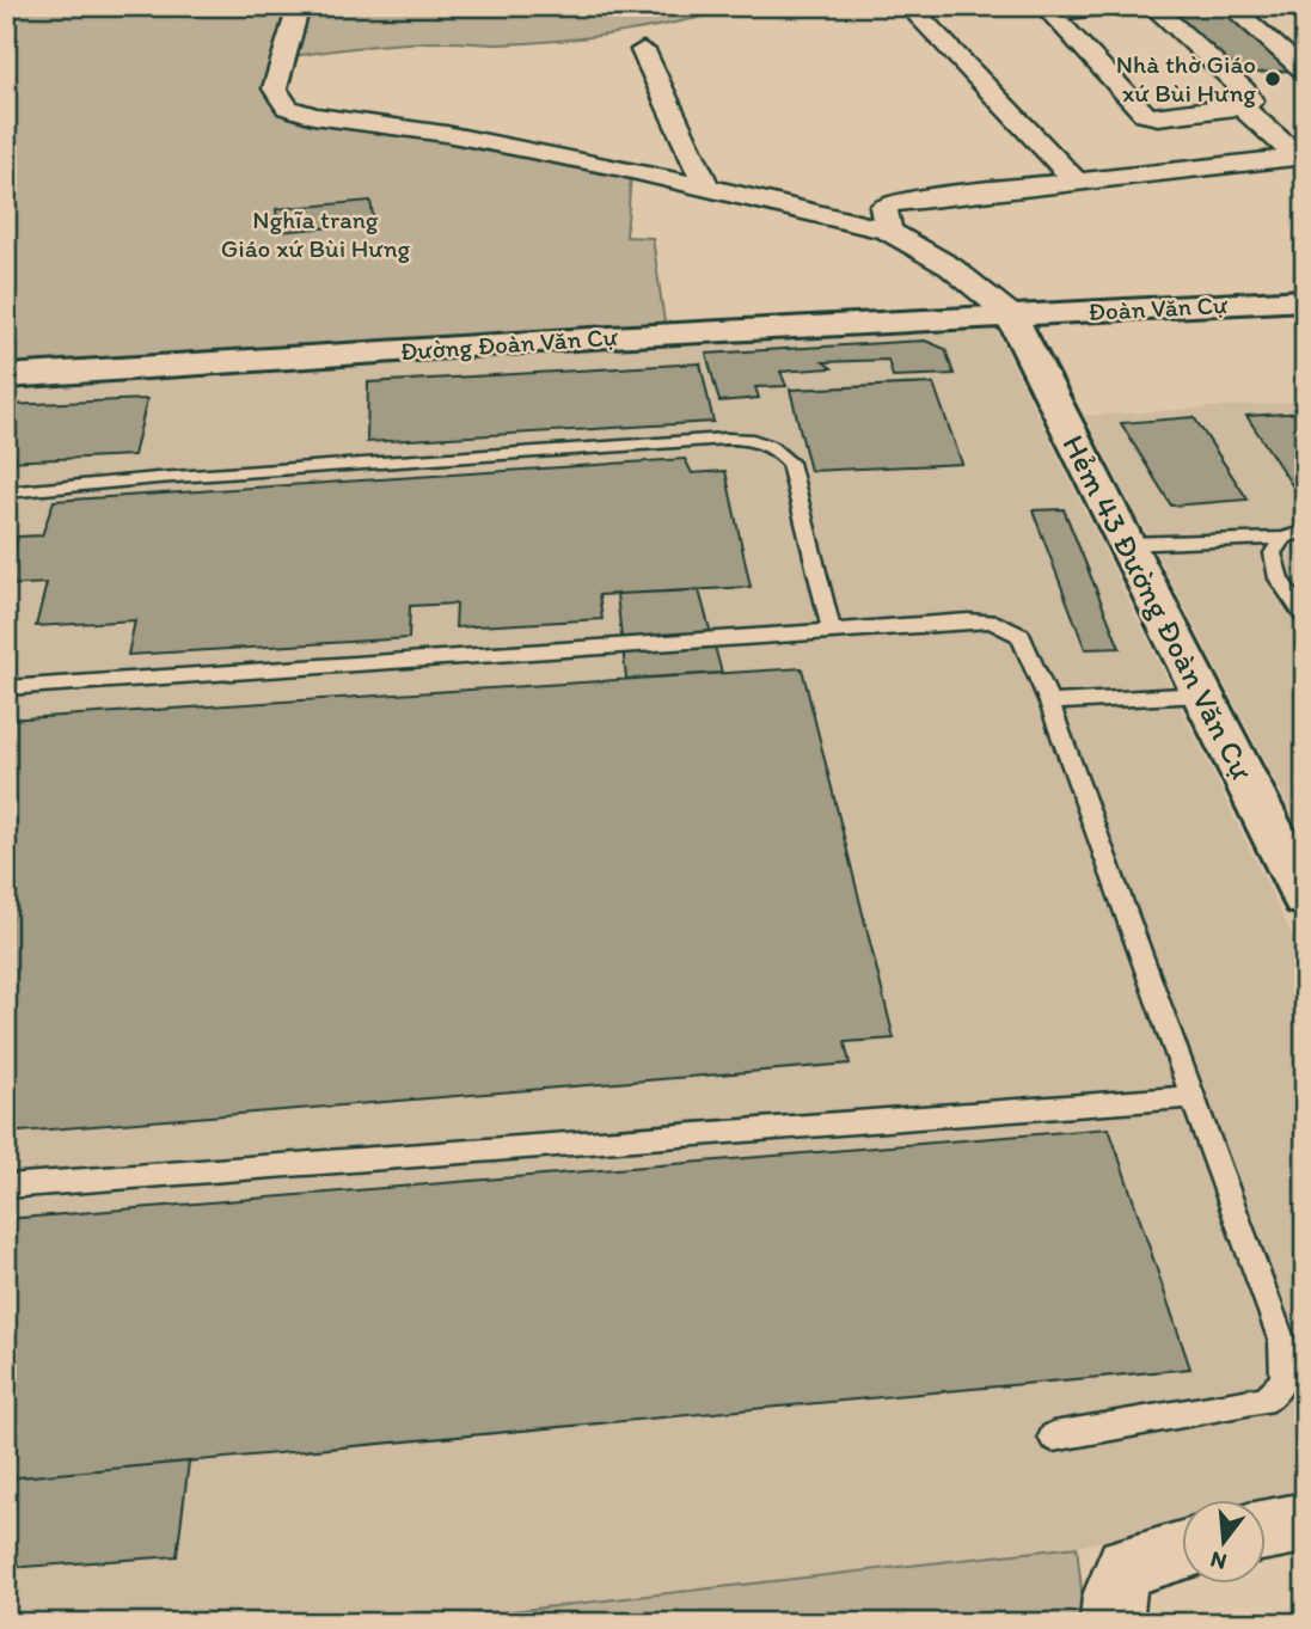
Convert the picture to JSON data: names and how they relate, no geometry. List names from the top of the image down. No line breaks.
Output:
{"streets":{"street":["Đoàn Văn Cự","Đường Đoàn Văn Cự","Hẻm 43 Đường Đoàn Văn Cự"]},"crossings":[["Đoàn Văn Cự","Đường Đoàn Văn Cự"],["Đoàn Văn Cự","Hẻm 43 Đường Đoàn Văn Cự"],["Đường Đoàn Văn Cự","Hẻm 43 Đường Đoàn Văn Cự"]],"parks":["Nghĩa trang Giáo xứ Bùi Hưng"],"places":["Nhà thờ Giáo xứ Bùi Hưng"],"north":"bottom"}
